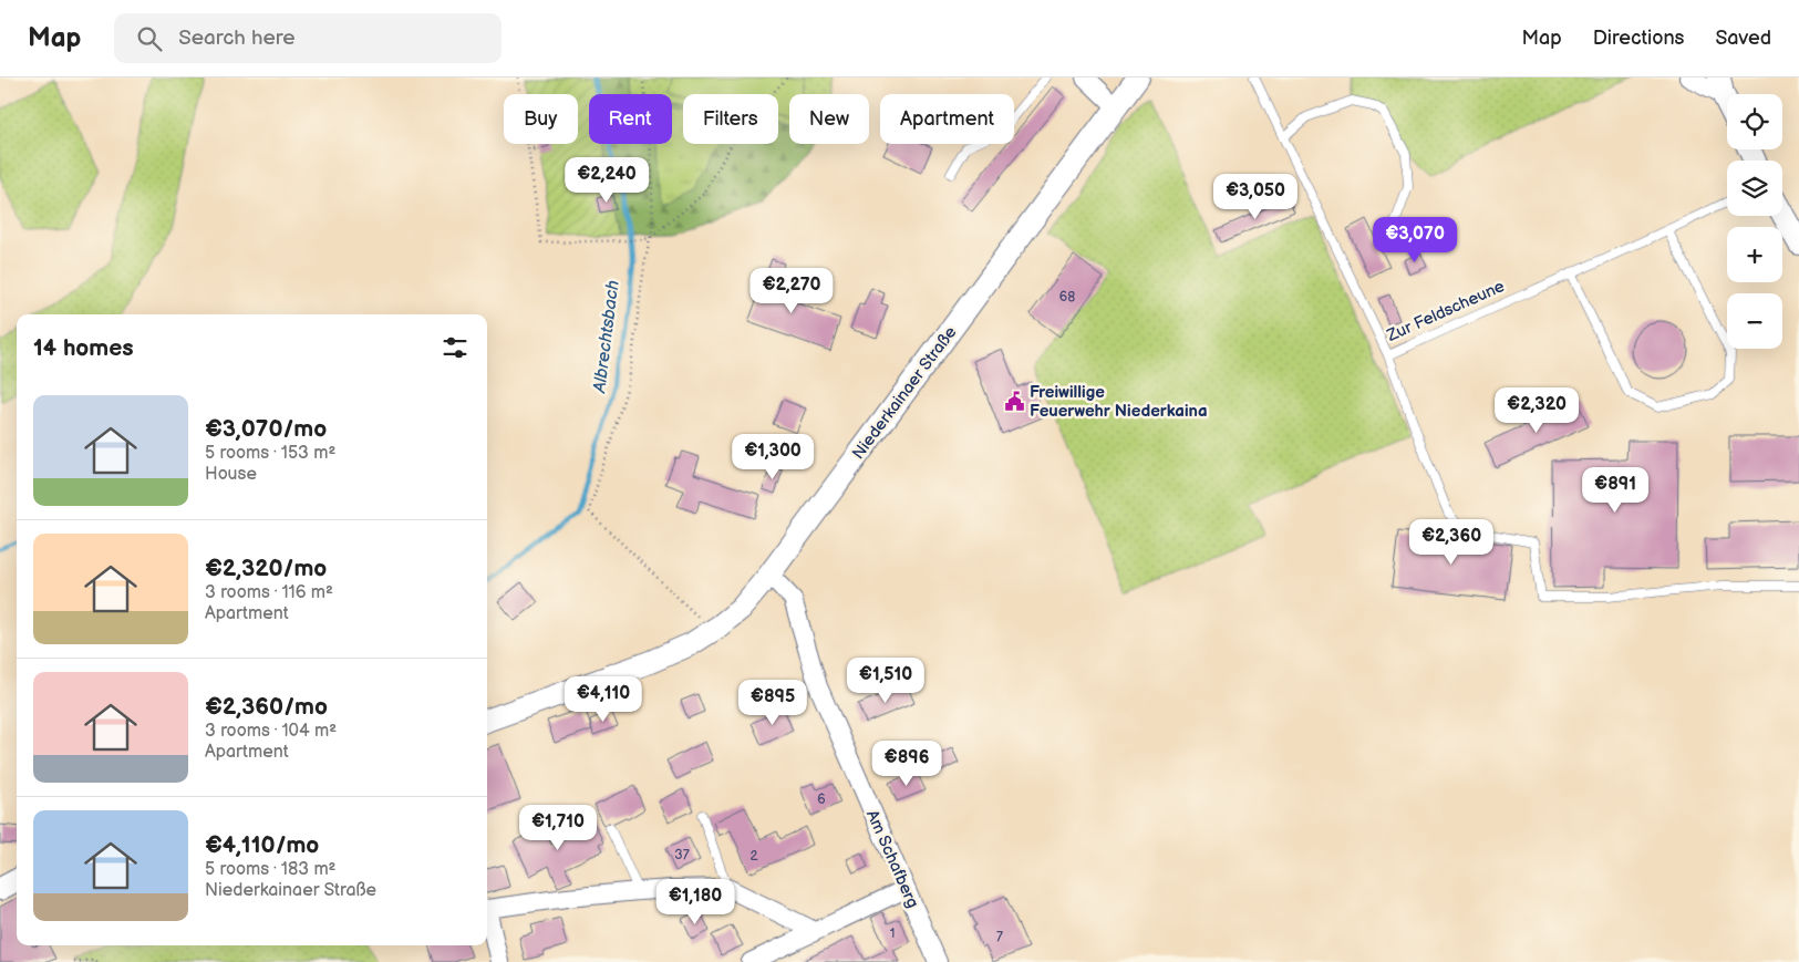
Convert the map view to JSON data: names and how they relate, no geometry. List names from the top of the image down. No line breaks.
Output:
{"streets":{"street":["Niederkainaer Straße","Am Schafberg"],"lane":["Zur Feldscheune"]},"crossings":[["Niederkainaer Straße","Am Schafberg"]],"water":["Albrechtsbach"],"places":{"public building":["Freiwillige Feuerwehr Niederkaina"]},"house_numbers":["68","6","37","2","1","7"],"page":{"header":"Map","search":"Search here","nav":["Map","Directions","Saved"],"map_buttons":["+","−"],"chip":["Buy","Rent","Filters","New","Apartment"],"price":["€2,240","€3,050","€3,070","€2,270","€2,320","€1,300","€891","€2,360","€1,510","€4,110","€895","€896","€1,710","€1,180"],"heading":"14 homes","list":[{"name":"€3,070/mo","note":"5 rooms · 153 m² · House"},{"name":"€2,320/mo","note":"3 rooms · 116 m² · Apartment"},{"name":"€2,360/mo","note":"3 rooms · 104 m² · Apartment"},{"name":"€4,110/mo","note":"5 rooms · 183 m² · Niederkainaer Straße"}]}}
